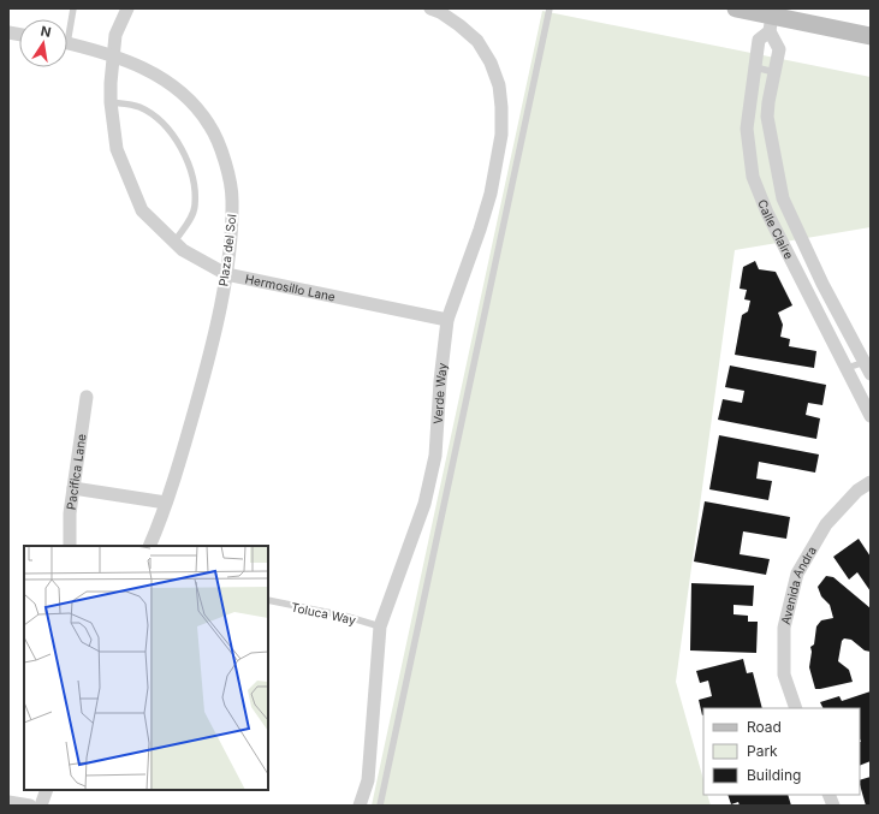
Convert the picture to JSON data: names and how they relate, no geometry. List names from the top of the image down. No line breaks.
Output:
{"streets":{"street":["Calle Claire","Plaza del Sol","Hermosillo Lane","Verde Way","Pacifica Lane","Avenida Andra"],"lane":["Toluca Way"]},"crossings":[["Plaza del Sol","Hermosillo Lane"],["Hermosillo Lane","Verde Way"],["Verde Way","Toluca Way"]],"legend":["Road","Park","Building"],"north":"top"}
